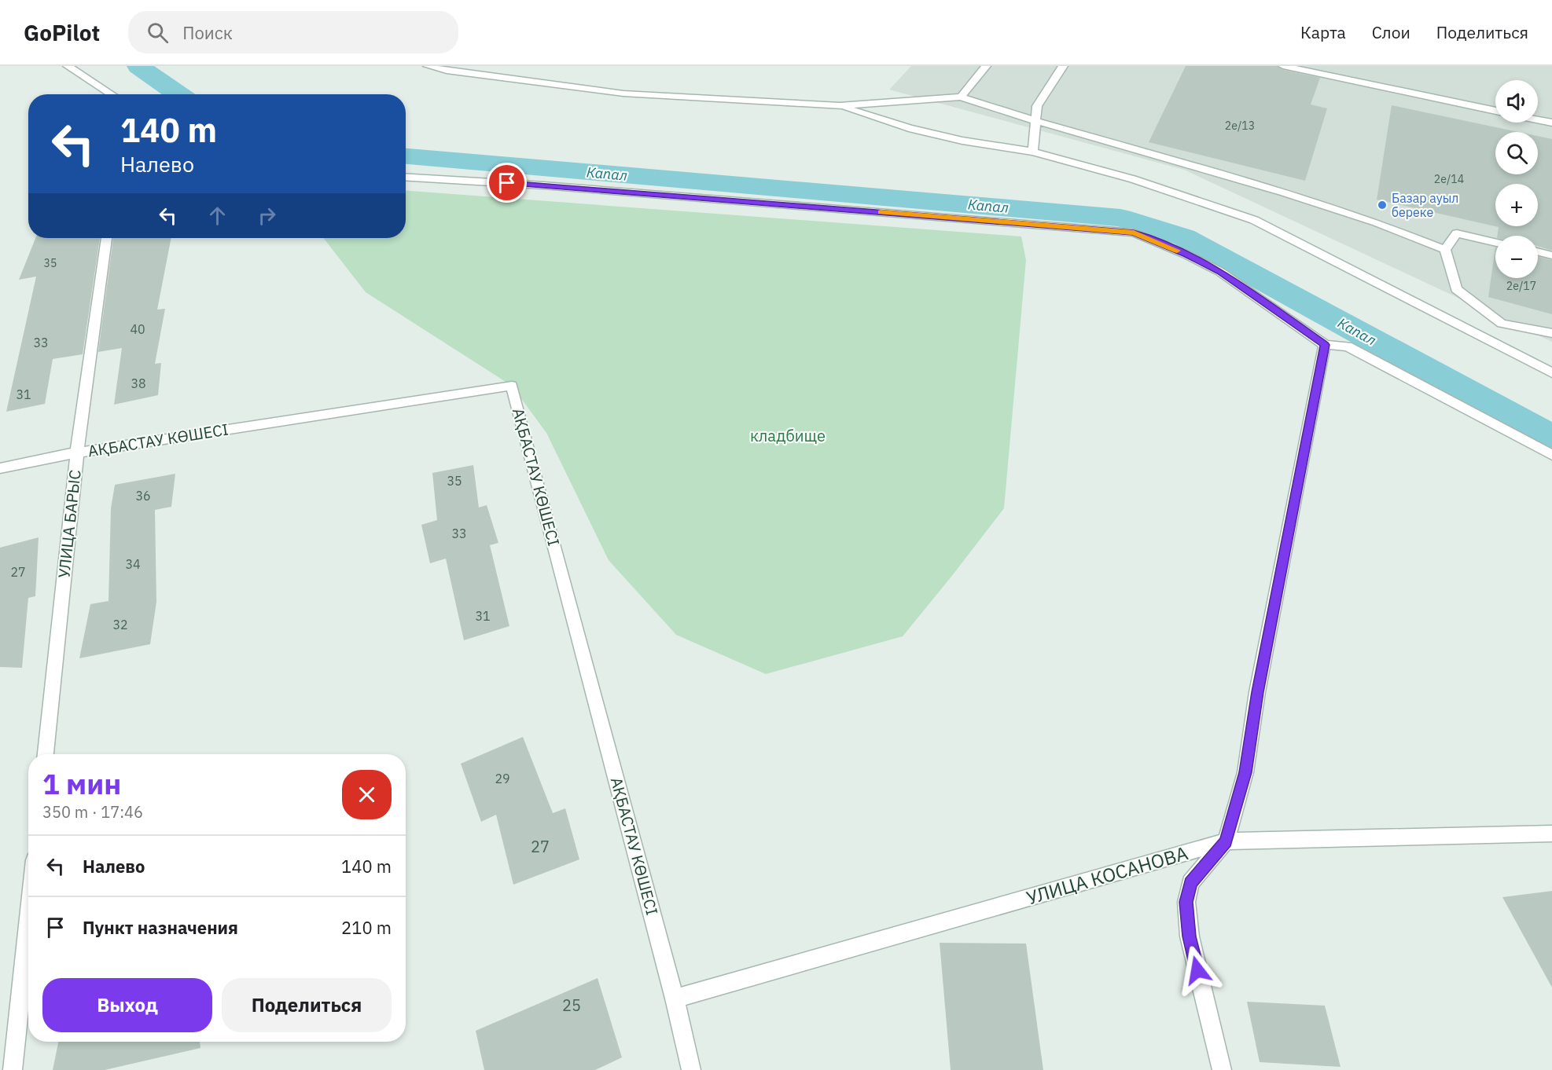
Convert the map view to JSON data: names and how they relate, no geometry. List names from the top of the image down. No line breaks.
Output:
{"streets":{"street":["АҚБАСТАУ КӨШЕСІ","УЛИЦА БАРЫС","УЛИЦА КОСАНОВА"]},"crossings":[["АҚБАСТАУ КӨШЕСІ","УЛИЦА БАРЫС"],["АҚБАСТАУ КӨШЕСІ","УЛИЦА КОСАНОВА"]],"water":["Капал"],"parks":["кладбище"],"places":["Базар ауыл береке"],"house_numbers":["2е/13","2е/14","35","2е/17","40","33","38","31","35","36","33","34","27","31","32","29","27","25"],"page":{"header":"GoPilot","search":"Поиск","nav":["Карта","Слои","Поделиться"],"map_buttons":["+","−"],"turn":["140 m","Налево"],"heading":["1 мин","350 m · 17:46"],"list":[{"name":"Налево","value":"140 m"},{"name":"Пункт назначения","value":"210 m"}],"buttons":["Выход","Поделиться"]}}
